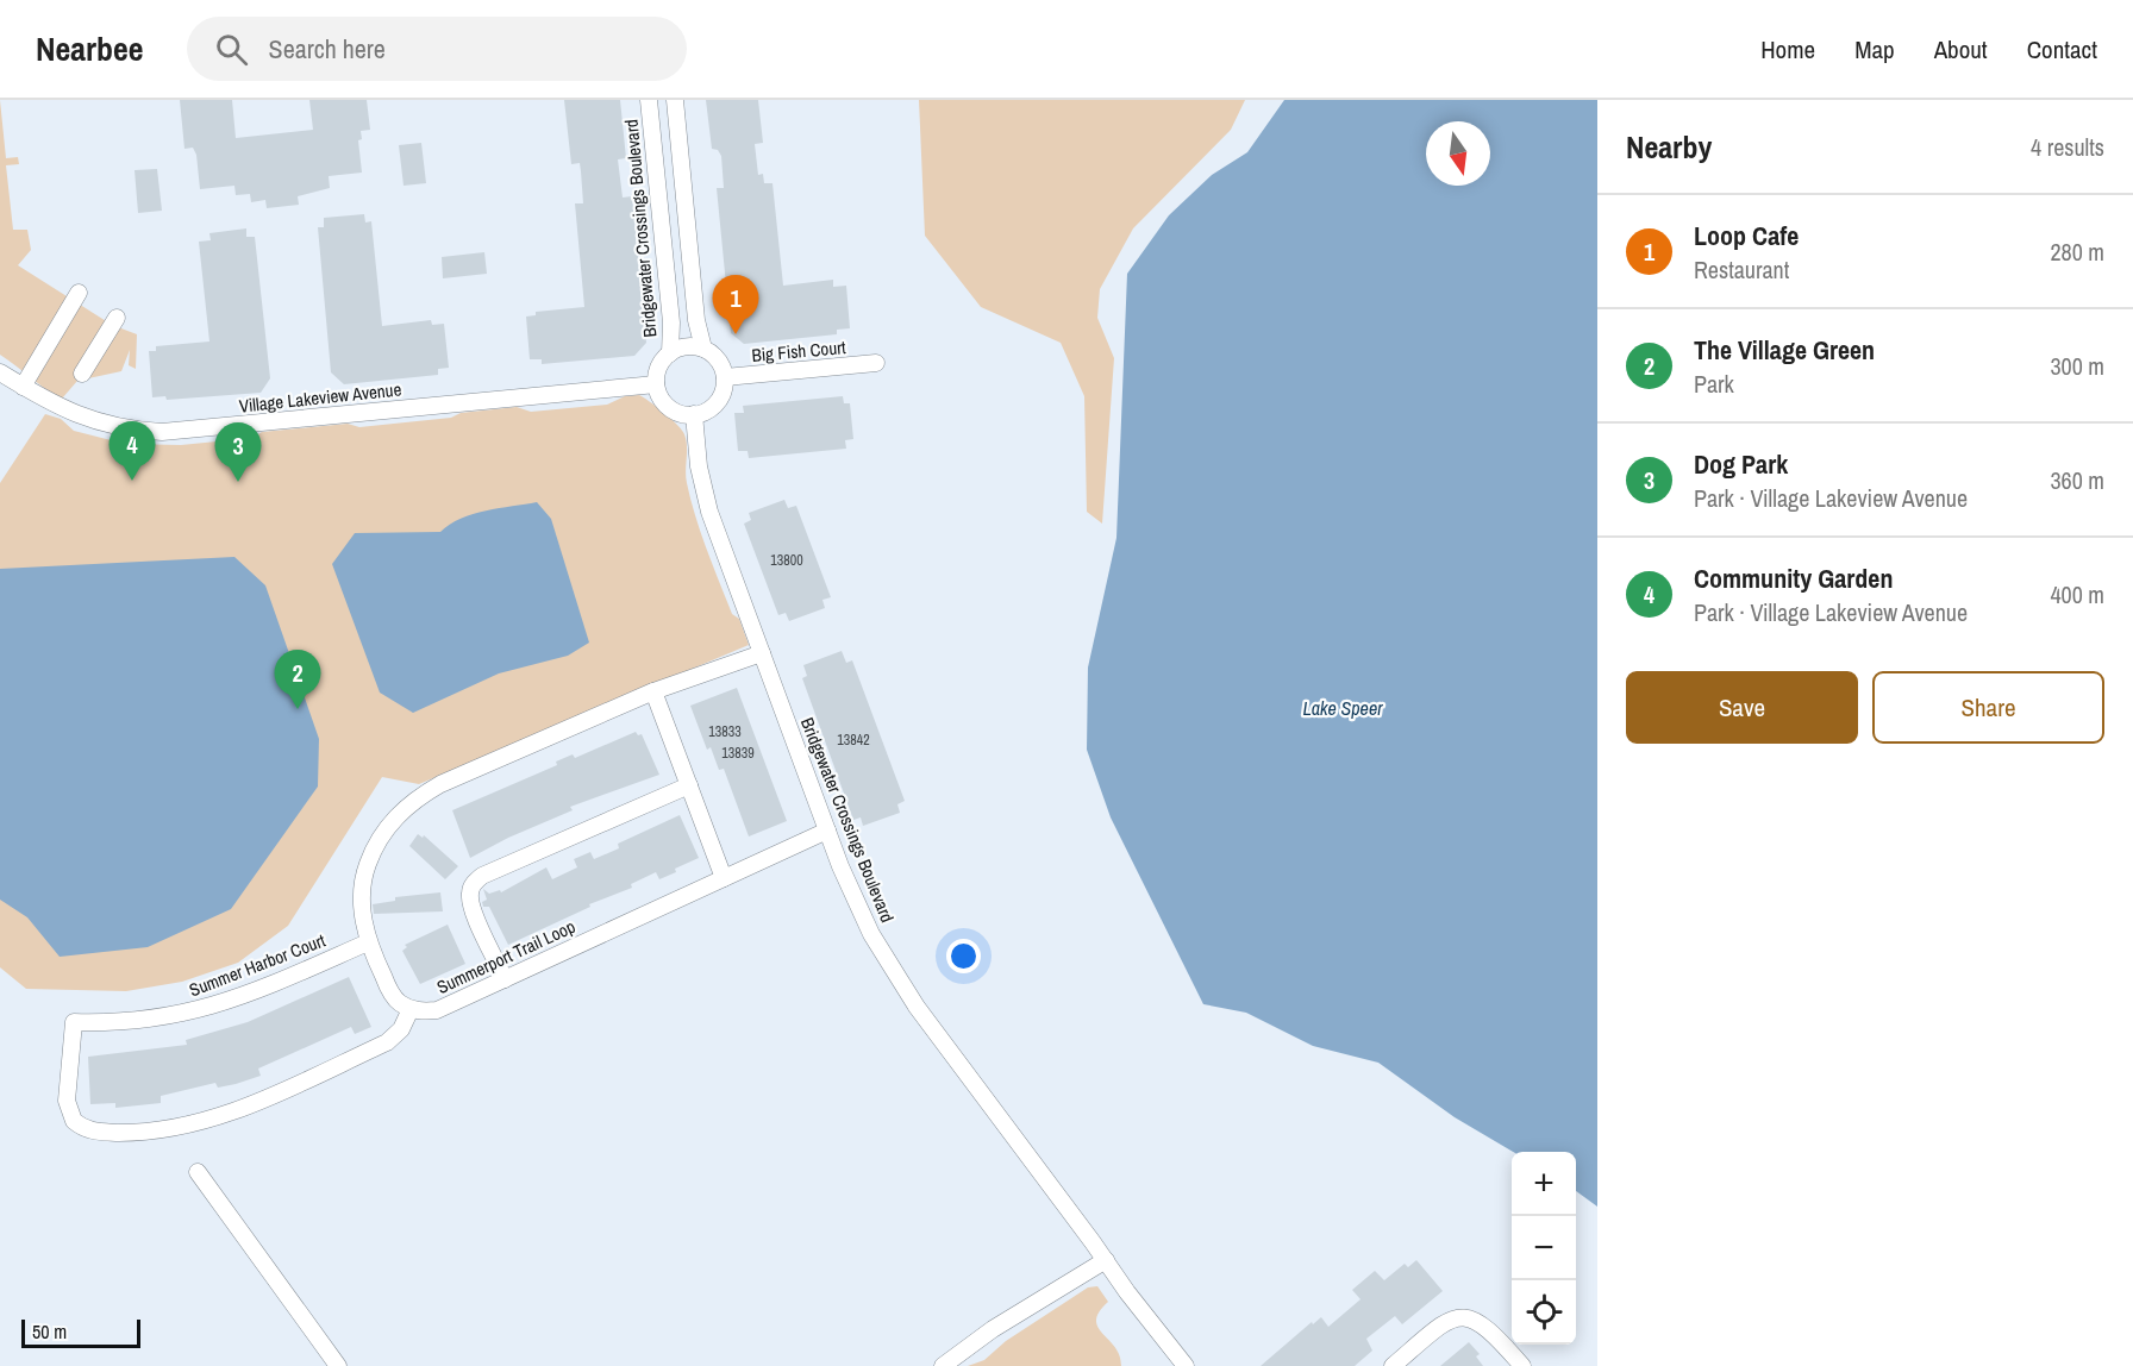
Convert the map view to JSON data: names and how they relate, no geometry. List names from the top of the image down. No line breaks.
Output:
{"streets":{"street":["Bridgewater Crossings Boulevard","Big Fish Court","Village Lakeview Avenue","Summerport Trail Loop","Summer Harbor Court"]},"crossings":[["Bridgewater Crossings Boulevard","Big Fish Court"],["Bridgewater Crossings Boulevard","Village Lakeview Avenue"],["Bridgewater Crossings Boulevard","Summerport Trail Loop"],["Big Fish Court","Village Lakeview Avenue"],["Summerport Trail Loop","Summer Harbor Court"]],"water":["Lake Speer"],"house_numbers":["13800","13833","13842","13839"],"scale_bar":"50 m","north":"bottom","page":{"header":"Nearbee","search":"Search here","nav":["Home","Map","About","Contact"],"heading":["Nearby","4 results"],"list":[{"mark":"1","name":"Loop Cafe","note":"Restaurant","value":"280 m"},{"mark":"2","name":"The Village Green","note":"Park","value":"300 m"},{"mark":"3","name":"Dog Park","note":"Park · Village Lakeview Avenue","value":"360 m"},{"mark":"4","name":"Community Garden","note":"Park · Village Lakeview Avenue","value":"400 m"}],"pins":["1","4","3","2"],"buttons":["Save","Share"],"map_buttons":["+","−"],"scale":"50 m"}}
